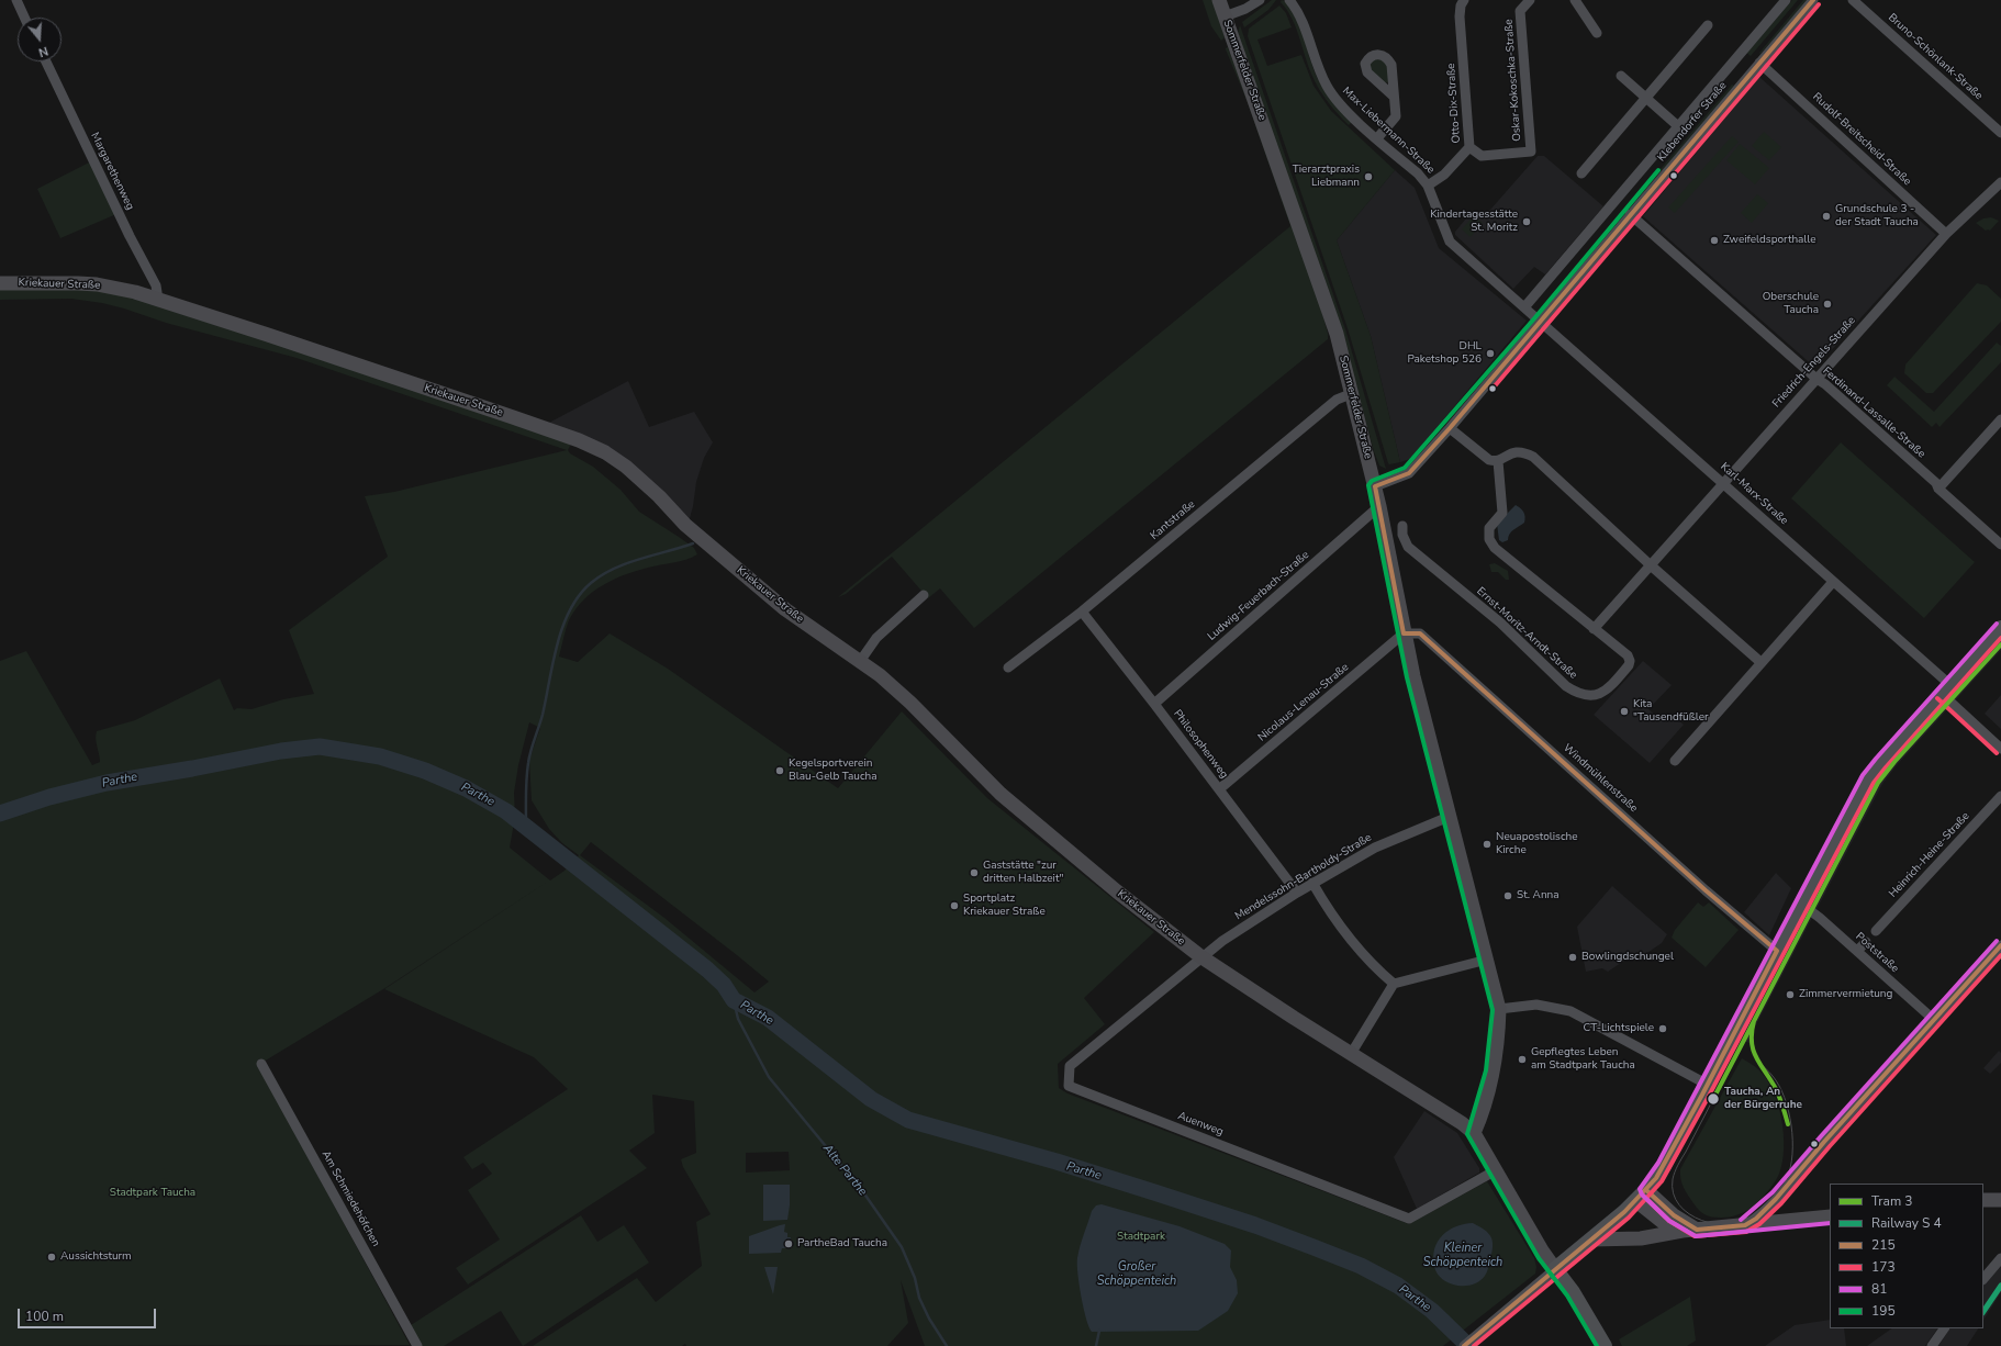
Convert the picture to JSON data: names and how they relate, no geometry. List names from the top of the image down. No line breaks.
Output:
{"streets":{"street":["Bruno-Schönlank-Straße","Sommerfelder Straße","Oskar-Kokoschka-Straße","Otto-Dix-Straße","Klebendorfer Straße","Max-Liebermann-Straße","Rudolf-Breitscheid-Straße","Margarethenweg","Kriekauer Straße","Friedrich-Engels-Straße","Ferdinand-Lassalle-Straße","Karl-Marx-Straße","Kantstraße","Ludwig-Feuerbach-Straße","Ernst-Moritz-Arndt-Straße","Nicolaus-Lenau-Straße","Philosophenweg","Windmühlenstraße","Heinrich-Heine-Straße","Mendelssohn-Bartholdy-Straße","Poststraße","Auenweg","Am Schmiedehöfchen"]},"crossings":[["Sommerfelder Straße","Klebendorfer Straße"],["Sommerfelder Straße","Kriekauer Straße"],["Sommerfelder Straße","Kantstraße"],["Sommerfelder Straße","Ludwig-Feuerbach-Straße"],["Sommerfelder Straße","Nicolaus-Lenau-Straße"],["Sommerfelder Straße","Windmühlenstraße"],["Sommerfelder Straße","Mendelssohn-Bartholdy-Straße"],["Oskar-Kokoschka-Straße","Otto-Dix-Straße"],["Otto-Dix-Straße","Max-Liebermann-Straße"],["Klebendorfer Straße","Max-Liebermann-Straße"],["Klebendorfer Straße","Rudolf-Breitscheid-Straße"],["Klebendorfer Straße","Ferdinand-Lassalle-Straße"],["Klebendorfer Straße","Karl-Marx-Straße"],["Max-Liebermann-Straße","Karl-Marx-Straße"],["Rudolf-Breitscheid-Straße","Friedrich-Engels-Straße"],["Margarethenweg","Kriekauer Straße"],["Kriekauer Straße","Mendelssohn-Bartholdy-Straße"],["Kriekauer Straße","Auenweg"],["Friedrich-Engels-Straße","Ferdinand-Lassalle-Straße"],["Friedrich-Engels-Straße","Karl-Marx-Straße"],["Kantstraße","Philosophenweg"],["Ludwig-Feuerbach-Straße","Philosophenweg"],["Nicolaus-Lenau-Straße","Philosophenweg"],["Nicolaus-Lenau-Straße","Windmühlenstraße"],["Philosophenweg","Mendelssohn-Bartholdy-Straße"],["Mendelssohn-Bartholdy-Straße","Auenweg"]],"water":["Parthe","Alte Parthe","Kleiner Schöppenteich","Großer Schöppenteich"],"parks":["Stadtpark Taucha","Stadtpark"],"places":["Tierarztpraxis Liebmann","Grundschule 3 - der Stadt Taucha","Kindertagesstätte St. Moritz","Zweifeldsporthalle","Oberschule Taucha","DHL Paketshop 526","Kita \"Tausendfüßler","Kegelsportverein Blau-Gelb Taucha","Neuapostolische Kirche","Gaststätte \"zur dritten Halbzeit\"","St. Anna","Sportplatz Kriekauer Straße","Bowlingdschungel","Zimmervermietung","CT-Lichtspiele","Gepflegtes Leben am Stadtpark Taucha","Taucha, An der Bürgerruhe","PartheBad Taucha","Aussichtsturm"],"lines":["transit line 215","transit line 173","transit line 195","transit line 81","tram line 3"],"legend":["Tram 3","Railway S 4","215","173","81","195"],"scale_bar":"100 m","north":"bottom"}
